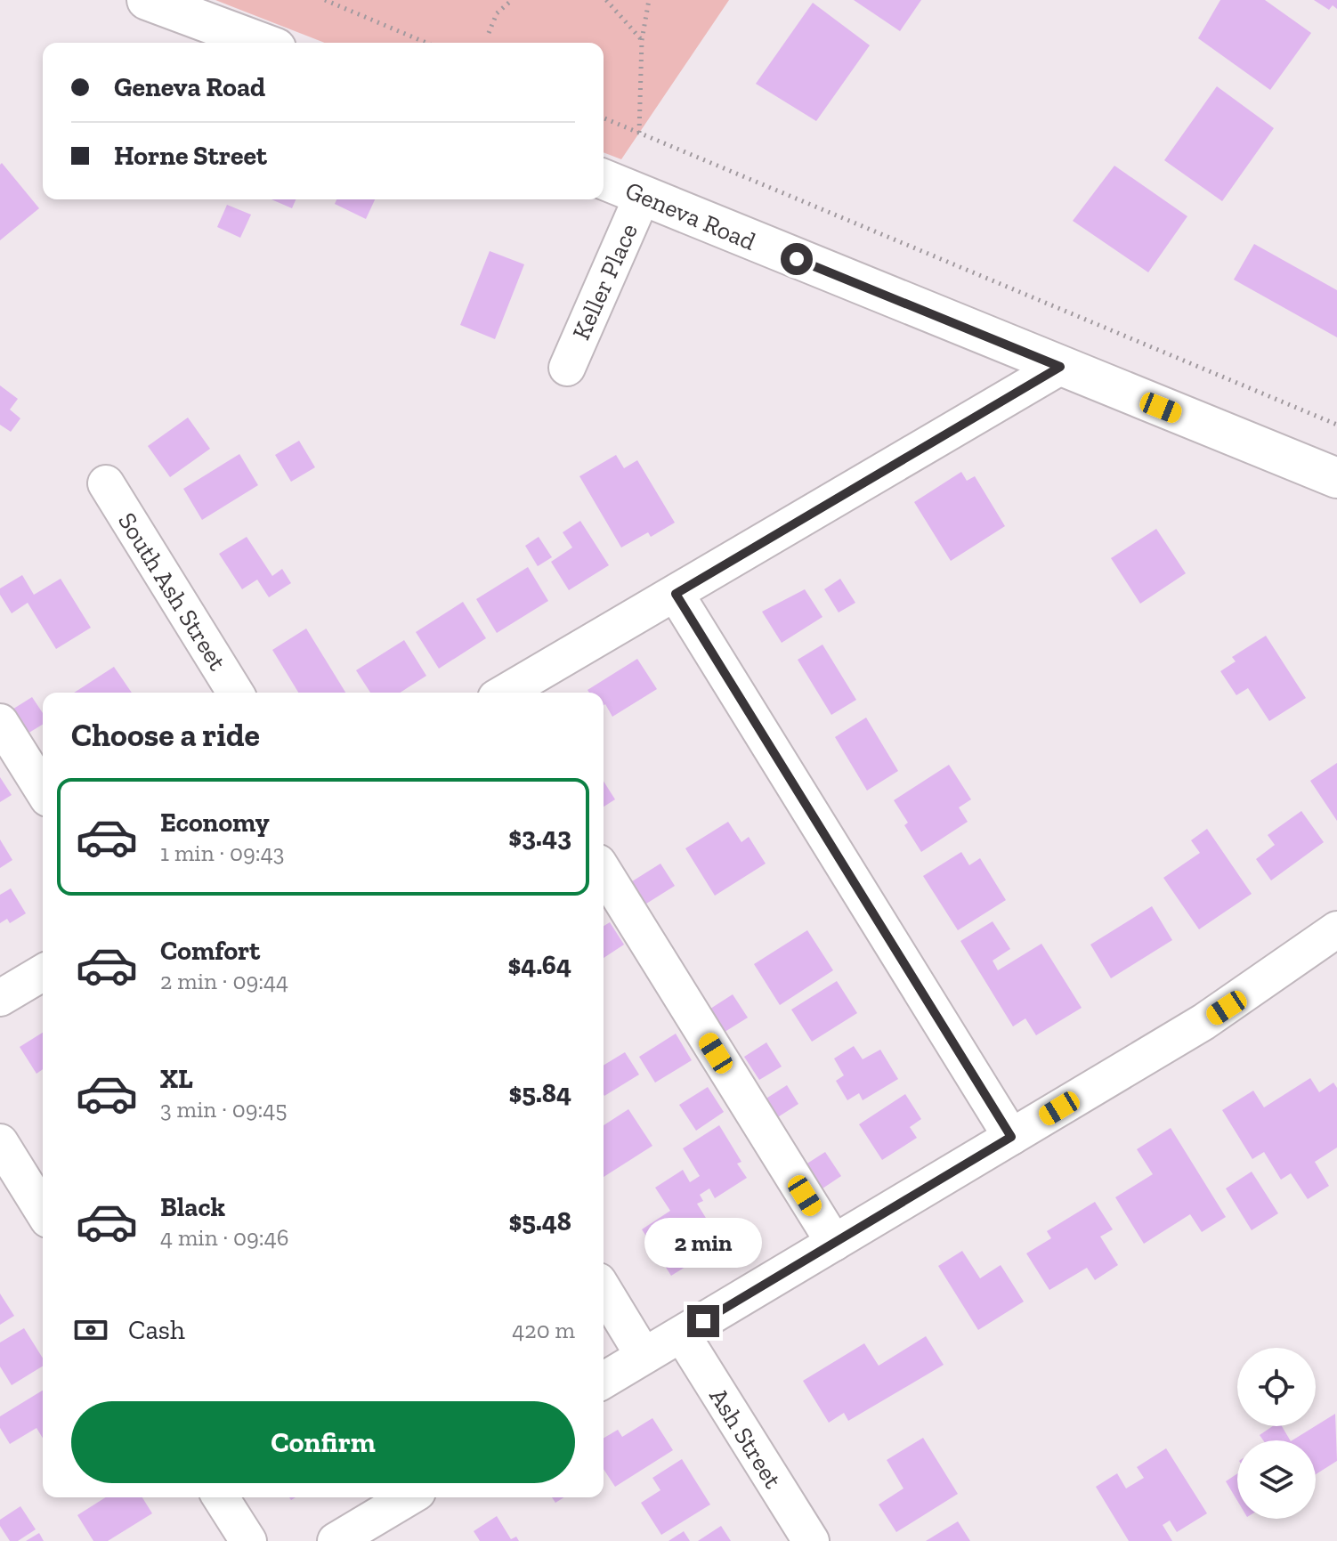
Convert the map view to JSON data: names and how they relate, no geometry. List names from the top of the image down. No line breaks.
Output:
{"streets":{"main road":["Geneva Road"],"street":["Keller Place","South Ash Street","Ash Street"]},"crossings":[["Geneva Road","Keller Place"]],"page":{"banner":["Geneva Road","Horne Street"],"heading":"Choose a ride","list":[{"name":"Economy","note":"1 min · 09:43","value":"$3.43"},{"name":"Comfort","note":"2 min · 09:44","value":"$4.64"},{"name":"XL","note":"3 min · 09:45","value":"$5.84"},{"name":"Black","note":"4 min · 09:46","value":"$5.48"}],"bubble":"2 min","pay":["Cash","420 m"],"buttons":"Confirm"}}
